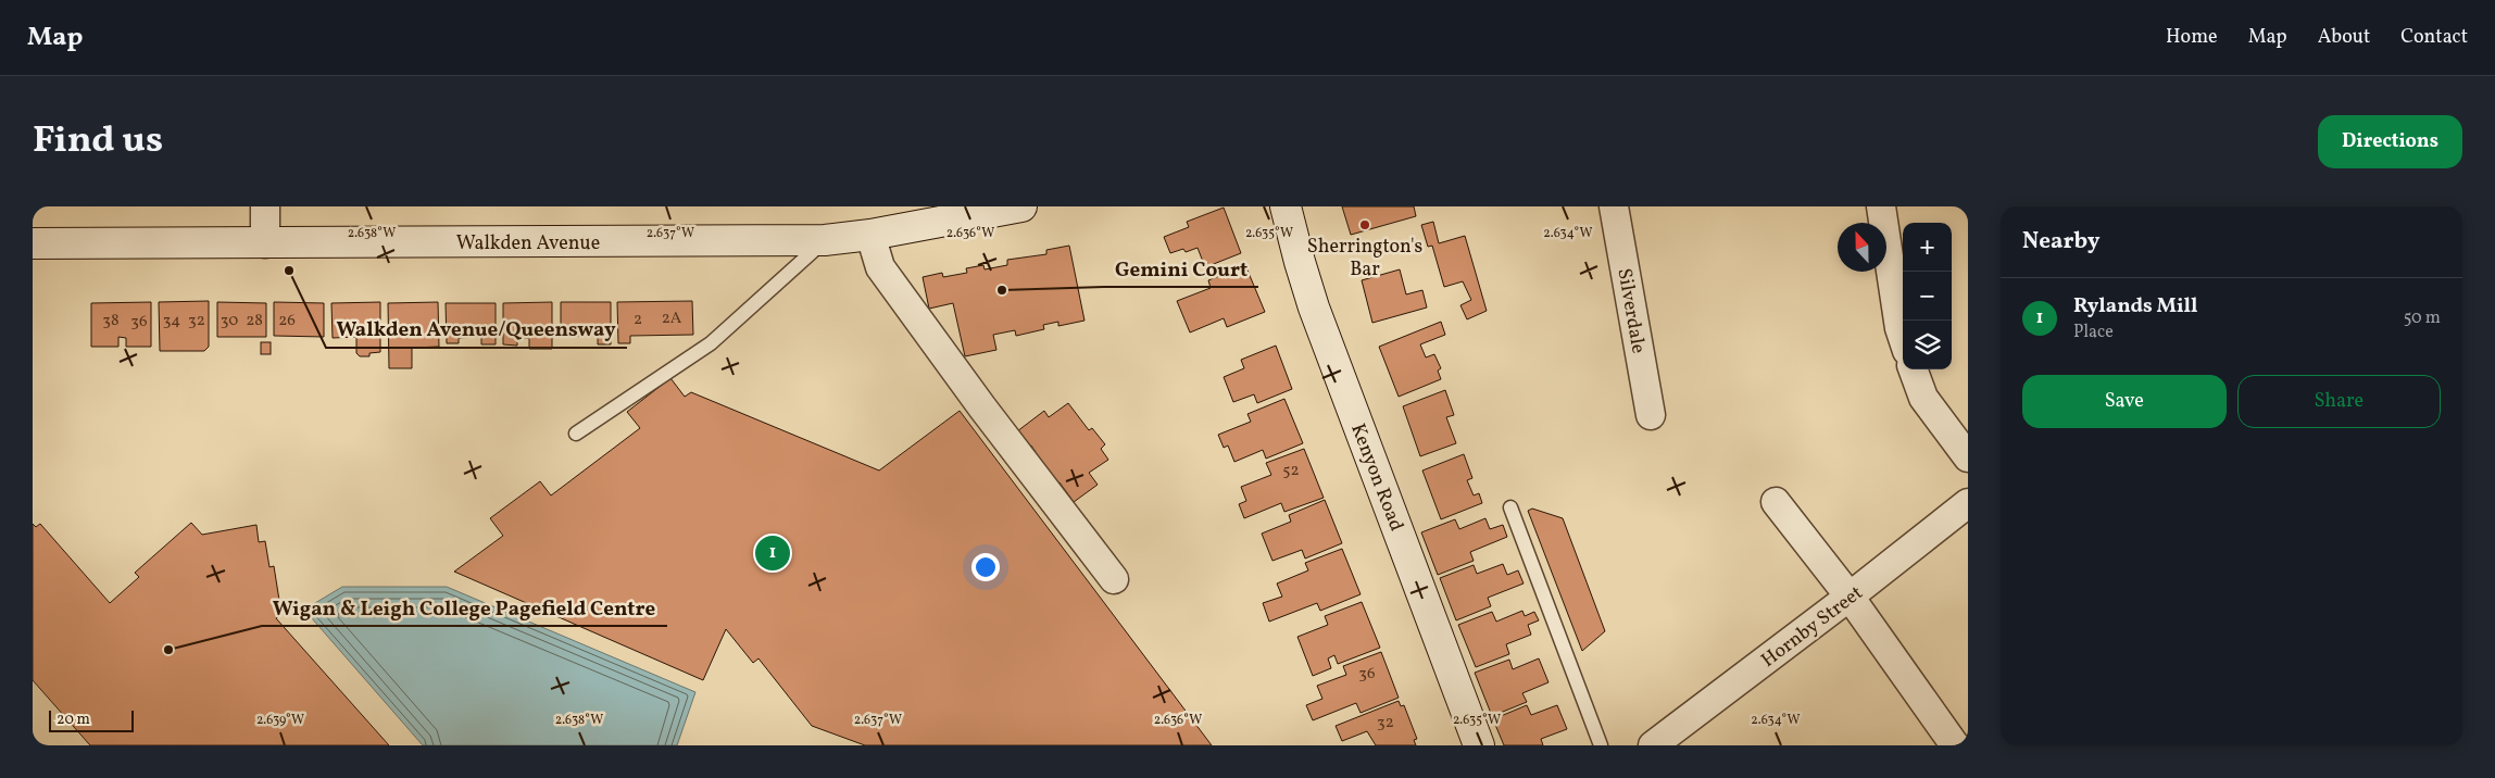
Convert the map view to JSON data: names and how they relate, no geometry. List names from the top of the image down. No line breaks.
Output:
{"streets":{"street":["Walkden Avenue","Silverdale","Kenyon Road","Hornby Street"]},"places":["Sherrington's Bar","Walkden Avenue/Queensway","Gemini Court","Wigan & Leigh College Pagefield Centre"],"house_numbers":["2A","2","38","34","32","30","28","26","36","52","36","32"],"scale_bar":"20 m","north":"top","page":{"header":"Map","nav":["Home","Map","About","Contact"],"title":"Find us","buttons":["Directions",["Save","Share"]],"heading":"Nearby","map_buttons":["+","−"],"list":[{"mark":"1","name":"Rylands Mill","note":"Place","value":"50 m"}],"pins":"1","scale":"20 m"},"coordinates":["2.638°W","2.637°W","2.635°W","2.634°W","2.636°W","2.639°W"]}
